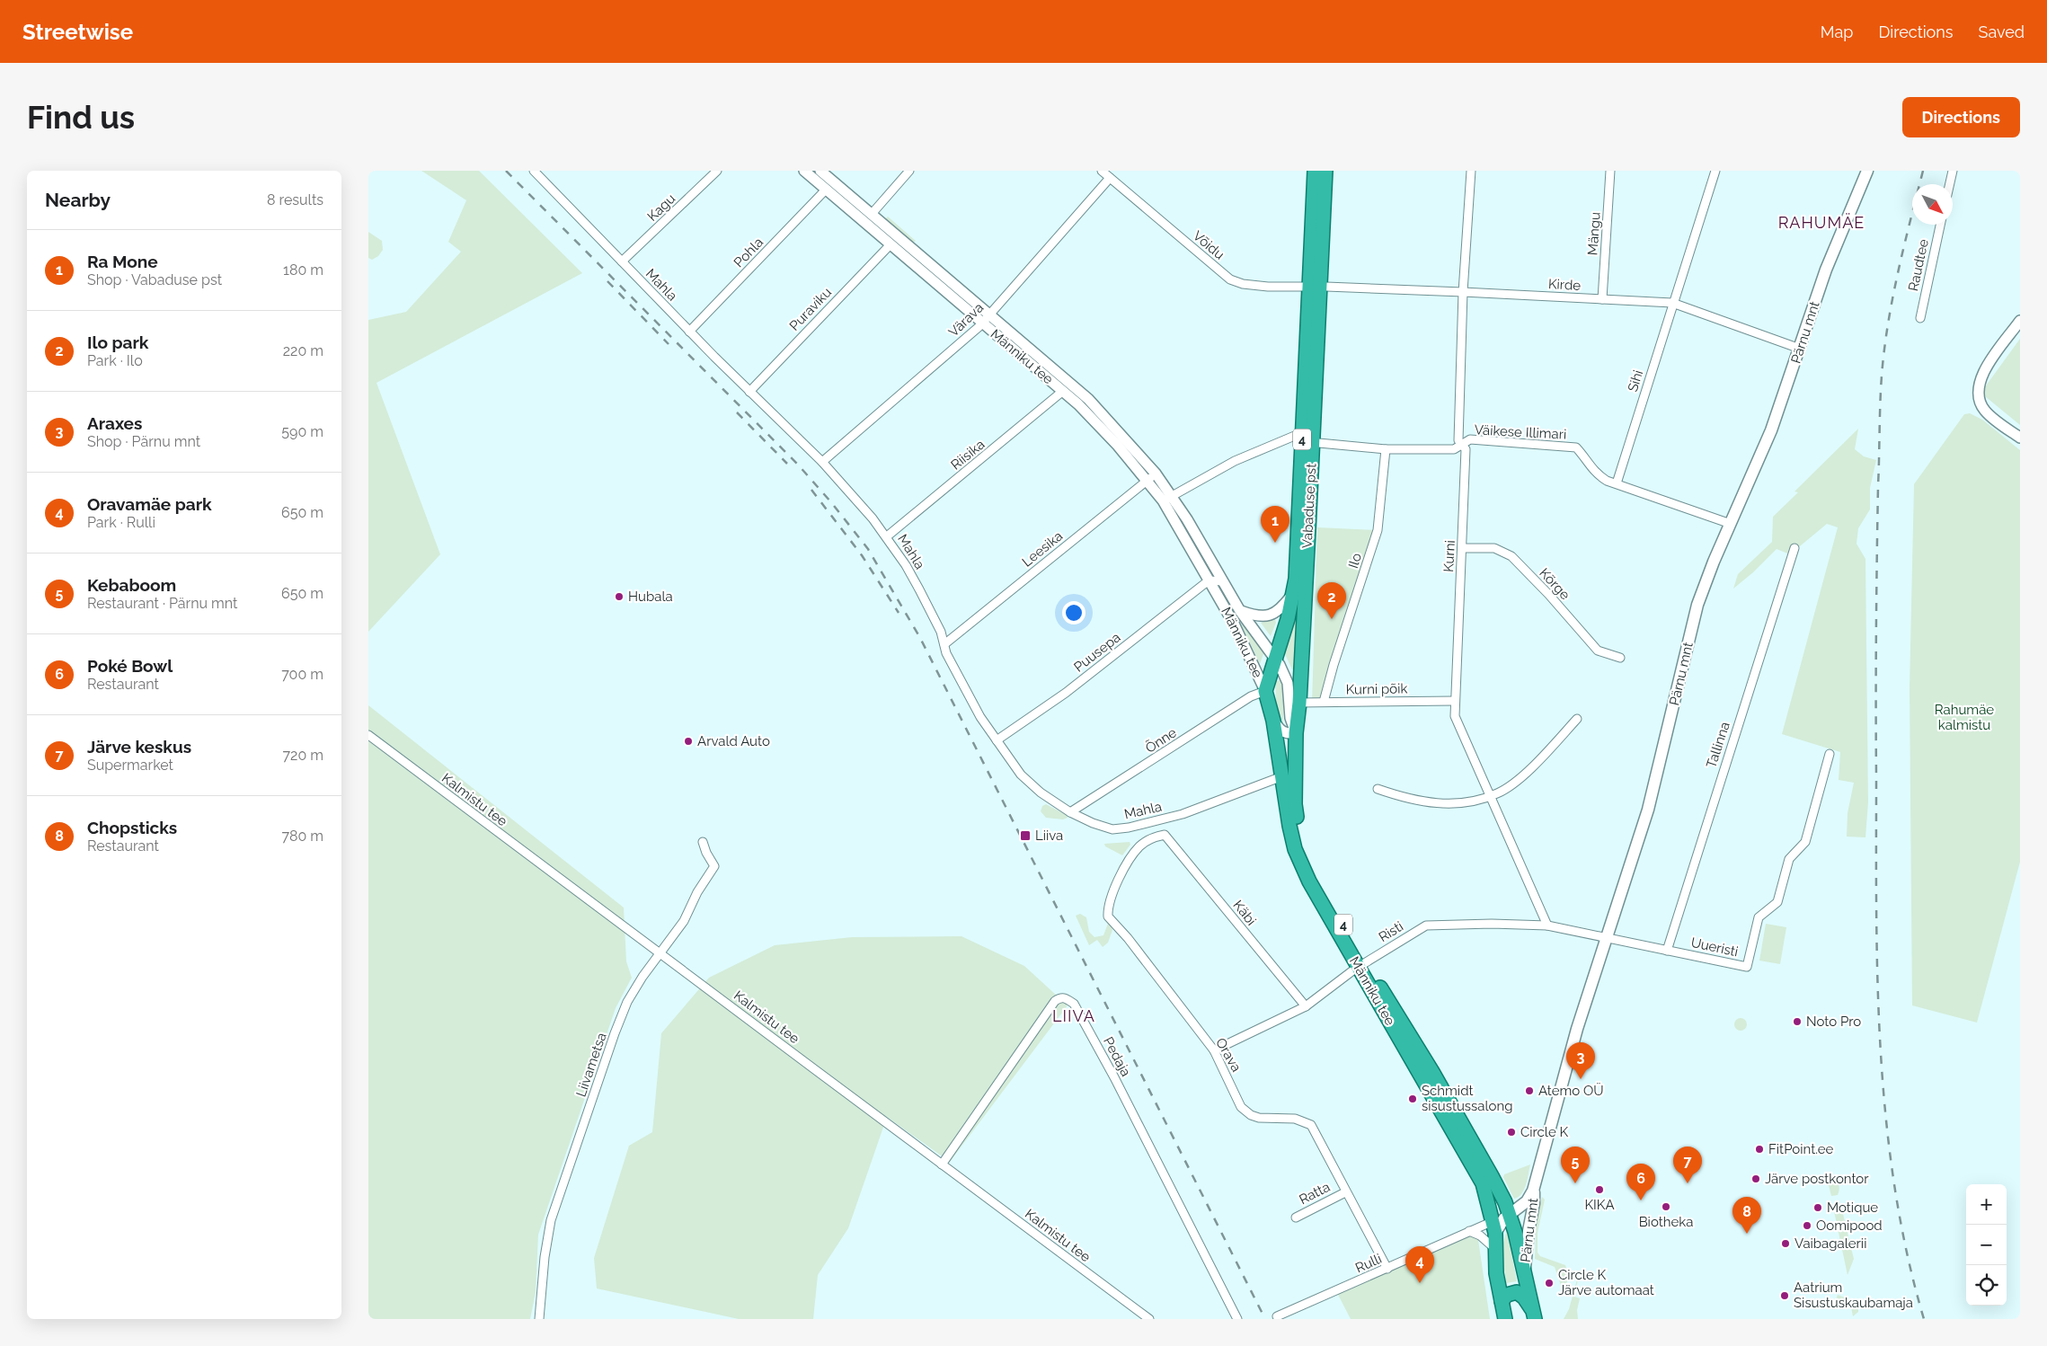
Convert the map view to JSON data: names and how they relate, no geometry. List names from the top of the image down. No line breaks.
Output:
{"streets":{"highway":["Pärnu mnt","Männiku tee","4","Vabaduse pst"],"street":["Kagu","Mängu","Võidu","Pohla","Raudtee","Mahla","Kirde","Puraviku","Värava","Sihi","Väikese Illimari","Riisika","Leesika","Kurni","Ilo","Kõrge","Puusepa","Kurni põik","Õnne","Tallinna","Kalmistu tee","Käbi","Risti","Uueristi","Orava","Pedaja","Liivametsa","Ratta","Rulli"]},"crossings":[["Kagu","Mahla"],["Mängu","Kirde"],["Võidu","Kirde"],["Võidu","Värava"],["Võidu","Vabaduse pst"],["Pohla","Mahla"],["Pohla","Männiku tee"],["Mahla","Puraviku"],["Mahla","Värava"],["Mahla","Männiku tee"],["Mahla","Riisika"],["Mahla","Leesika"],["Mahla","Puusepa"],["Mahla","Õnne"],["Kirde","Pärnu mnt"],["Kirde","Sihi"],["Kirde","Vabaduse pst"],["Kirde","Kurni"],["Puraviku","Männiku tee"],["Värava","Männiku tee"],["Pärnu mnt","Männiku tee"],["Pärnu mnt","4"],["Pärnu mnt","Risti"],["Pärnu mnt","Uueristi"],["Pärnu mnt","Rulli"],["Männiku tee","4"],["Männiku tee","Riisika"],["Männiku tee","Vabaduse pst"],["Männiku tee","Leesika"],["Männiku tee","Puusepa"],["Männiku tee","Õnne"],["Männiku tee","Risti"],["Männiku tee","Rulli"],["Sihi","Väikese Illimari"],["Väikese Illimari","Vabaduse pst"],["Väikese Illimari","Kurni"],["Väikese Illimari","Ilo"],["4","Rulli"],["Vabaduse pst","Kurni põik"],["Vabaduse pst","Õnne"],["Kurni","Kõrge"],["Kurni","Kurni põik"],["Kurni","Risti"],["Ilo","Kurni põik"],["Tallinna","Uueristi"],["Kalmistu tee","Pedaja"],["Kalmistu tee","Liivametsa"],["Käbi","Risti"],["Käbi","Orava"],["Risti","Uueristi"],["Risti","Orava"],["Orava","Ratta"],["Orava","Rulli"]],"districts":["RAHUMÄE","LIIVA"],"parks":["Rahumäe kalmistu"],"places":{"other":["Hubala","Arvald Auto","Noto Pro","Atemo OÜ","Schmidt sisustussalong","Circle K","FitPoint.ee","Järve postkontor","KIKA","Biotheka","Motique","Oomipood","Vaibagalerii","Circle K Järve automaat","Aatrium Sisustuskaubamaja"],"transit":["Liiva"]},"north":"bottom right","page":{"header":"Streetwise","nav":["Map","Directions","Saved"],"buttons":"Directions","title":"Find us","heading":["Nearby","8 results"],"list":[{"mark":"1","name":"Ra Mone","note":"Shop · Vabaduse pst","value":"180 m"},{"mark":"2","name":"Ilo park","note":"Park · Ilo","value":"220 m"},{"mark":"3","name":"Araxes","note":"Shop · Pärnu mnt","value":"590 m"},{"mark":"4","name":"Oravamäe park","note":"Park · Rulli","value":"650 m"},{"mark":"5","name":"Kebaboom","note":"Restaurant · Pärnu mnt","value":"650 m"},{"mark":"6","name":"Poké Bowl","note":"Restaurant","value":"700 m"},{"mark":"7","name":"Järve keskus","note":"Supermarket","value":"720 m"},{"mark":"8","name":"Chopsticks","note":"Restaurant","value":"780 m"}],"pins":["1","2","3","5","7","6","8","4"],"map_buttons":["+","−"]}}
